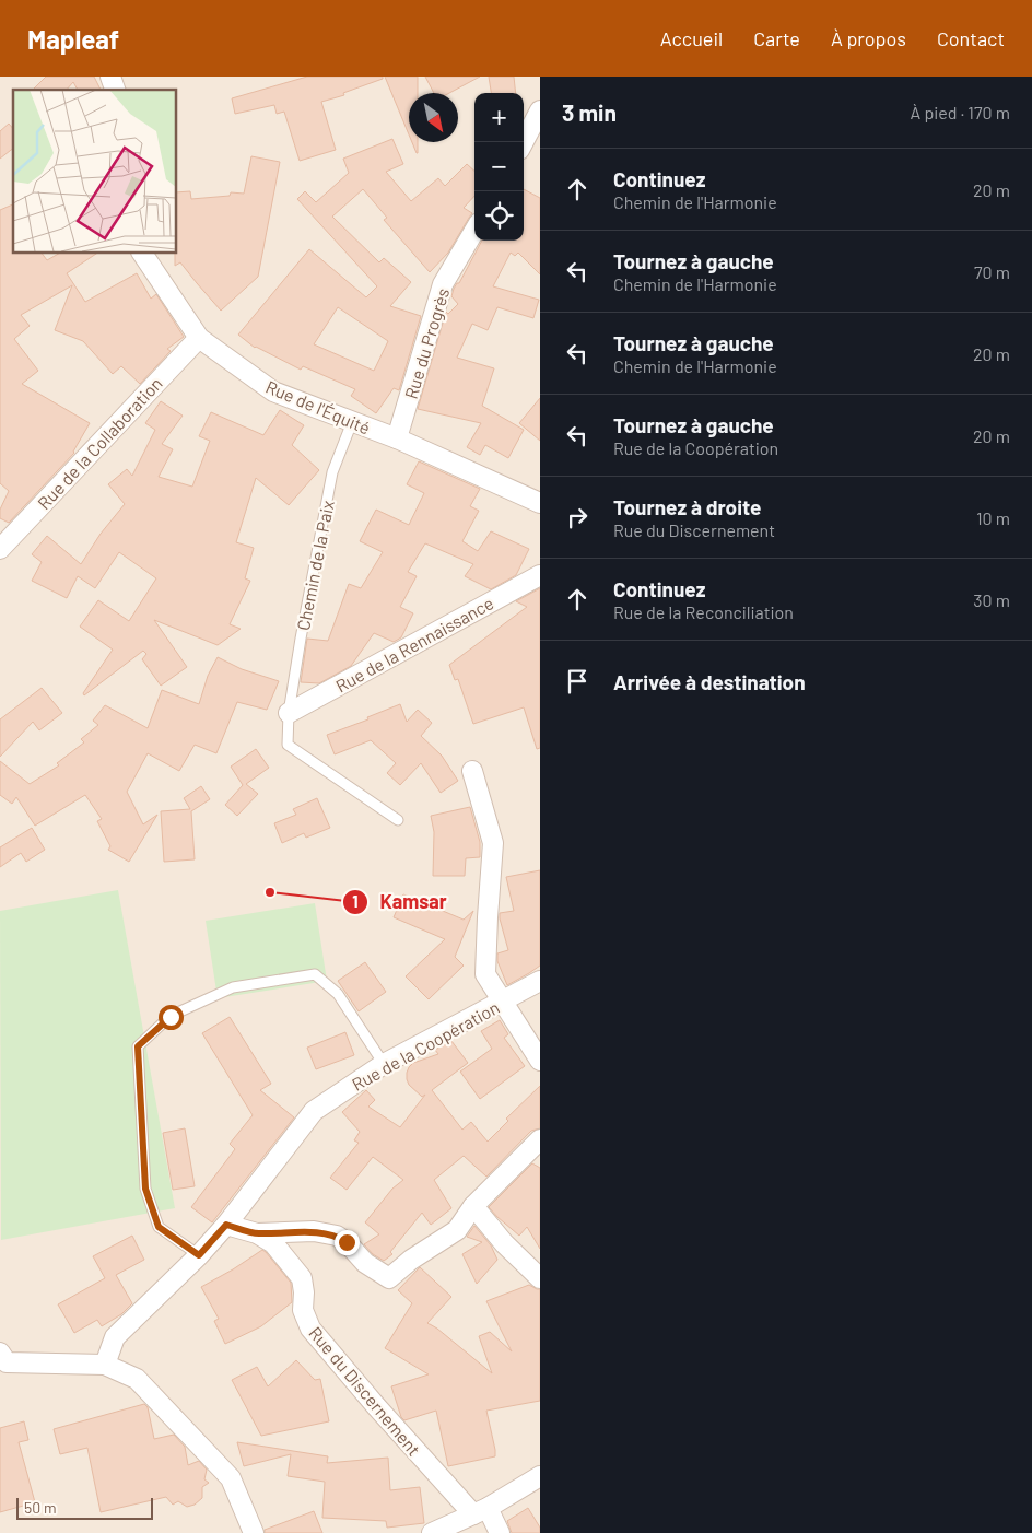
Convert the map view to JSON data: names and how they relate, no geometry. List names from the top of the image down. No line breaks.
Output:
{"streets":{"street":["Rue du Progrès","Rue de l'Équité","Rue de la Collaboration","Rue de la Rennaissance","Rue de la Coopération","Rue du Discernement"],"lane":["Chemin de la Paix"]},"crossings":[["Rue du Progrès","Rue de l'Équité"],["Rue de l'Équité","Rue de la Collaboration"],["Rue de l'Équité","Chemin de la Paix"],["Chemin de la Paix","Rue de la Rennaissance"],["Rue de la Coopération","Rue du Discernement"]],"places":["Kamsar"],"scale_bar":"50 m","north":"bottom right","page":{"header":"Mapleaf","nav":["Accueil","Carte","À propos","Contact"],"heading":["3 min","À pied · 170 m"],"map_buttons":["+","−"],"list":[["Continuez","Chemin de l'Harmonie","20 m"],["Tournez à gauche","Chemin de l'Harmonie","70 m"],["Tournez à gauche","Chemin de l'Harmonie","20 m"],["Tournez à gauche","Rue de la Coopération","20 m"],["Tournez à droite","Rue du Discernement","10 m"],["Continuez","Rue de la Reconciliation","30 m"],"Arrivée à destination"],"scale":"50 m"}}
